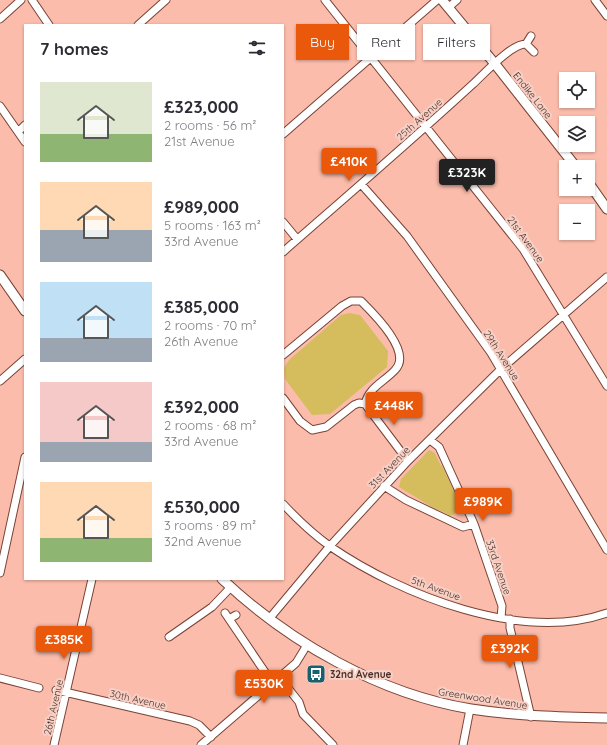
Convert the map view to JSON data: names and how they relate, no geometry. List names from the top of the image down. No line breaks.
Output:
{"streets":{"street":["Endike Lane","25th Avenue","21st Avenue","29th Avenue","31st Avenue","33rd Avenue","5th Avenue","Greenwood Avenue","30th Avenue","26th Avenue"]},"crossings":[["Endike Lane","25th Avenue"],["25th Avenue","21st Avenue"],["25th Avenue","29th Avenue"],["21st Avenue","31st Avenue"],["29th Avenue","31st Avenue"],["31st Avenue","33rd Avenue"],["31st Avenue","5th Avenue"],["31st Avenue","Greenwood Avenue"],["33rd Avenue","5th Avenue"],["30th Avenue","26th Avenue"]],"places":{"bus stop":["32nd Avenue"]},"page":{"chip":["Buy","Rent","Filters"],"heading":"7 homes","map_buttons":["+","−"],"list":[{"name":"£323,000","note":"2 rooms · 56 m² · 21st Avenue"},{"name":"£989,000","note":"5 rooms · 163 m² · 33rd Avenue"},{"name":"£385,000","note":"2 rooms · 70 m² · 26th Avenue"},{"name":"£392,000","note":"2 rooms · 68 m² · 33rd Avenue"},{"name":"£530,000","note":"3 rooms · 89 m² · 32nd Avenue"}],"price":["£410K","£323K","£448K","£989K","£385K","£392K","£530K"]}}
